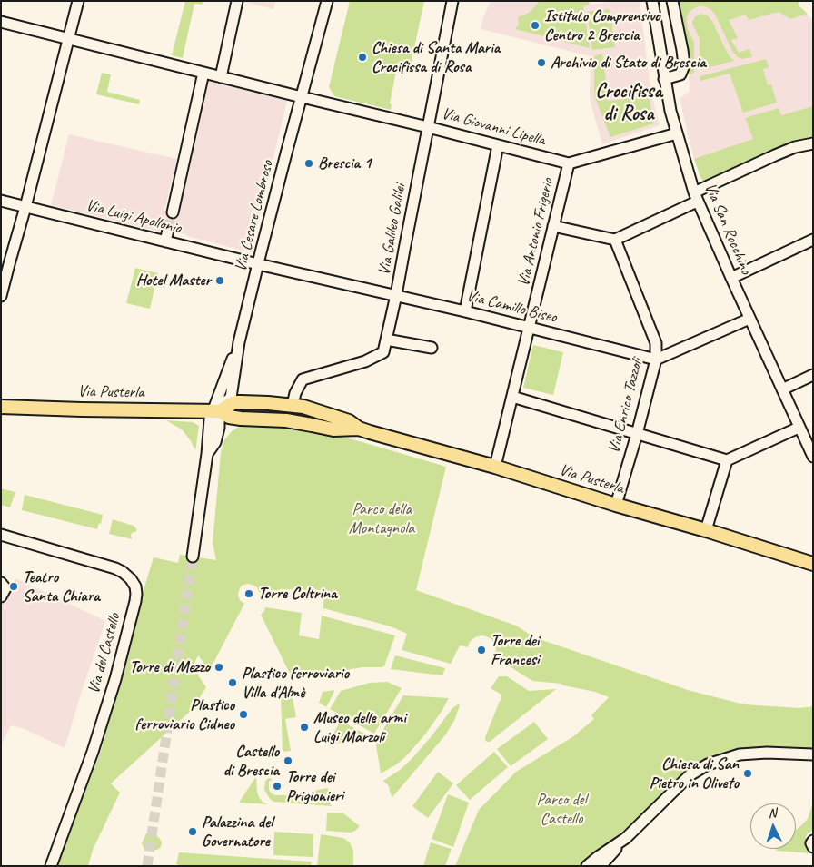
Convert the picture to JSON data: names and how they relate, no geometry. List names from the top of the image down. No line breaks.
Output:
{"streets":{"main road":["Via Pusterla"],"street":["Via Giovanni Lipella","Via Cesare Lombroso","Via Luigi Apollonio","Via San Rocchino","Via Galileo Galilei","Via Antonio Frigerio","Via Camillo Biseo","Via Enrico Tazzoli","Via del Castello"]},"crossings":[["Via Giovanni Lipella","Via Cesare Lombroso"],["Via Giovanni Lipella","Via San Rocchino"],["Via Giovanni Lipella","Via Galileo Galilei"],["Via Giovanni Lipella","Via Antonio Frigerio"],["Via Cesare Lombroso","Via Luigi Apollonio"],["Via Cesare Lombroso","Via Camillo Biseo"],["Via Cesare Lombroso","Via Pusterla"],["Via Luigi Apollonio","Via Camillo Biseo"],["Via Galileo Galilei","Via Camillo Biseo"],["Via Galileo Galilei","Via Pusterla"],["Via Antonio Frigerio","Via Camillo Biseo"],["Via Antonio Frigerio","Via Pusterla"],["Via Camillo Biseo","Via Enrico Tazzoli"],["Via Pusterla","Via Enrico Tazzoli"]],"districts":["Crocifissa di Rosa"],"parks":["Parco della Montagnola","Parco del Castello"],"places":["Istituto Comprensivo Centro 2 Brescia","Chiesa di Santa Maria Crocifissa di Rosa","Archivio di Stato di Brescia","Brescia 1","Hotel Master","Teatro Santa Chiara","Torre Coltrina","Torre dei Francesi","Torre di Mezzo","Plastico ferroviario Villa d'Almè","Plastico ferroviario Cidneo","Museo delle armi Luigi Marzoli","Castello di Brescia","Chiesa di San Pietro in Oliveto","Torre dei Prigionieri","Palazzina del Governatore"],"north":"top"}
